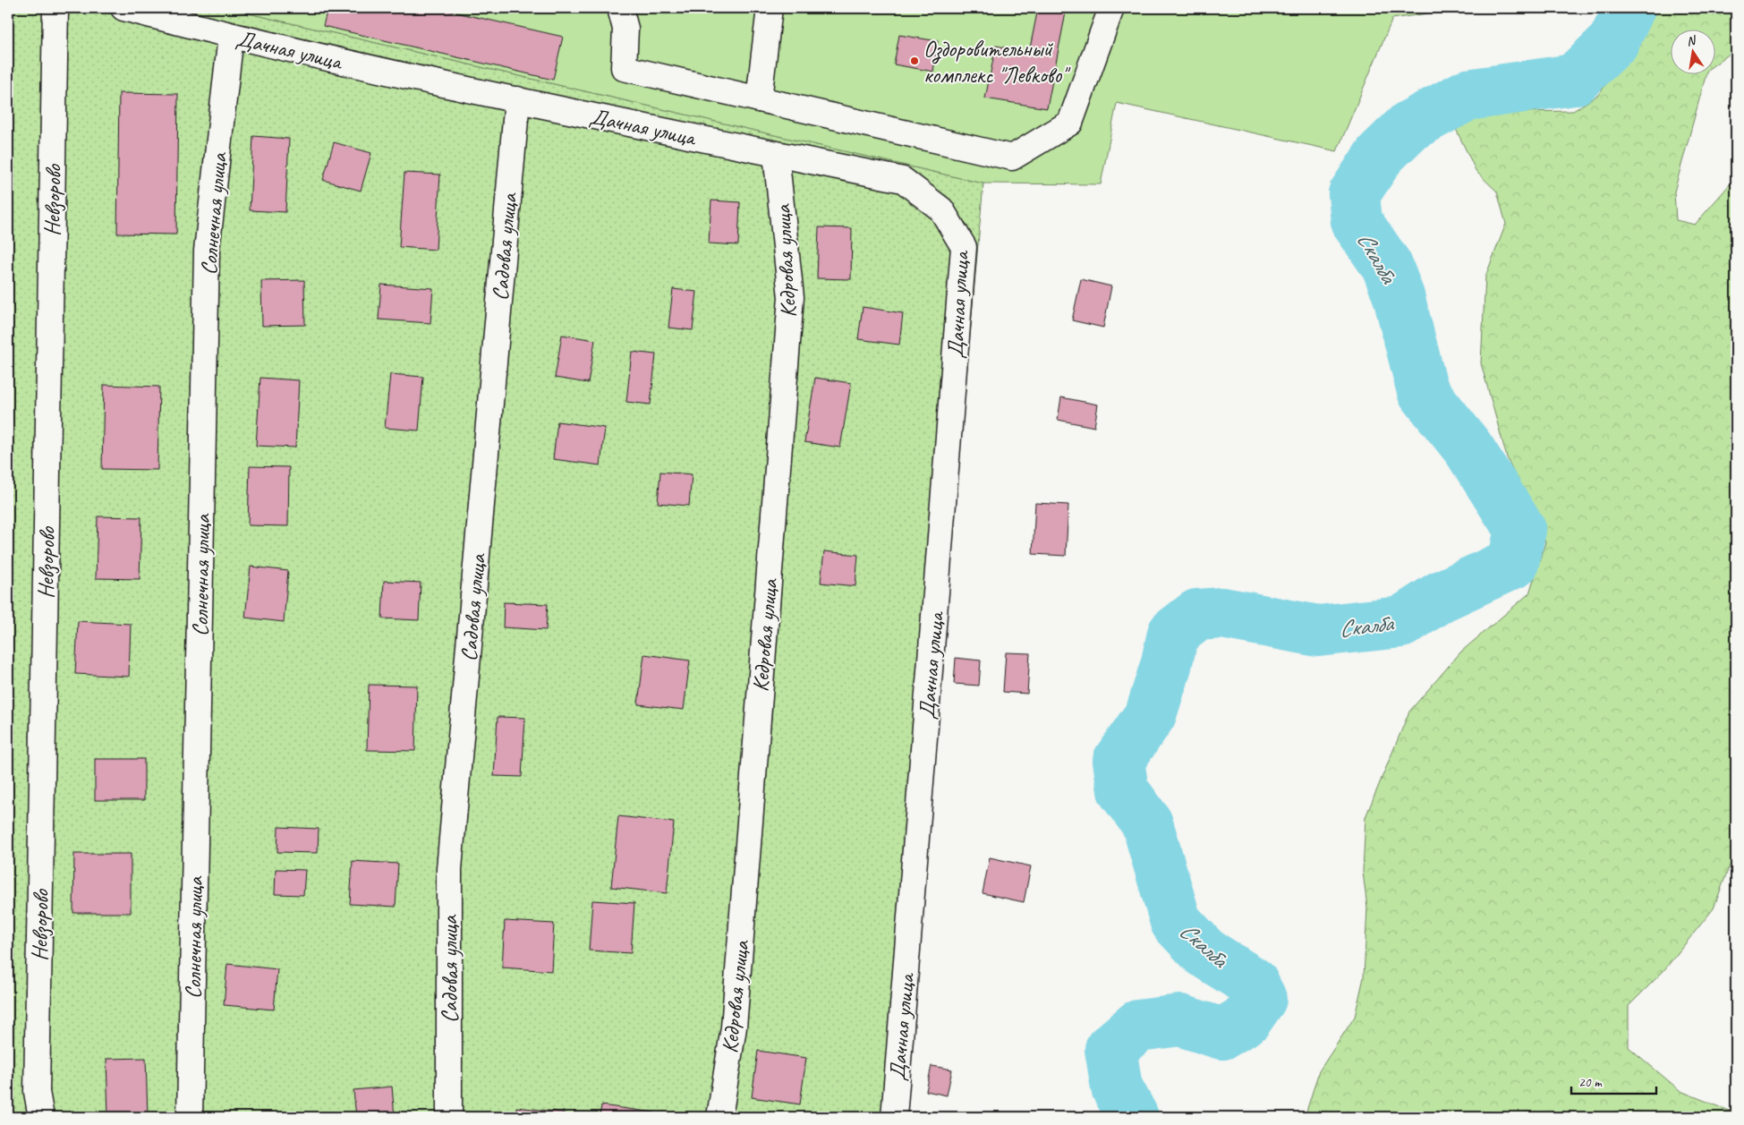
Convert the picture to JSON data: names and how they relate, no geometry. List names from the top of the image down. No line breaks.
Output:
{"streets":{"street":["Дачная улица","Невзорово","Солнечная улица","Садовая улица","Кедровая улица"]},"crossings":[["Дачная улица","Солнечная улица"],["Дачная улица","Садовая улица"],["Дачная улица","Кедровая улица"]],"water":["Скалба"],"places":["Оздоровительный комплекс \"Левково\""],"scale_bar":"20 m","north":"top"}
